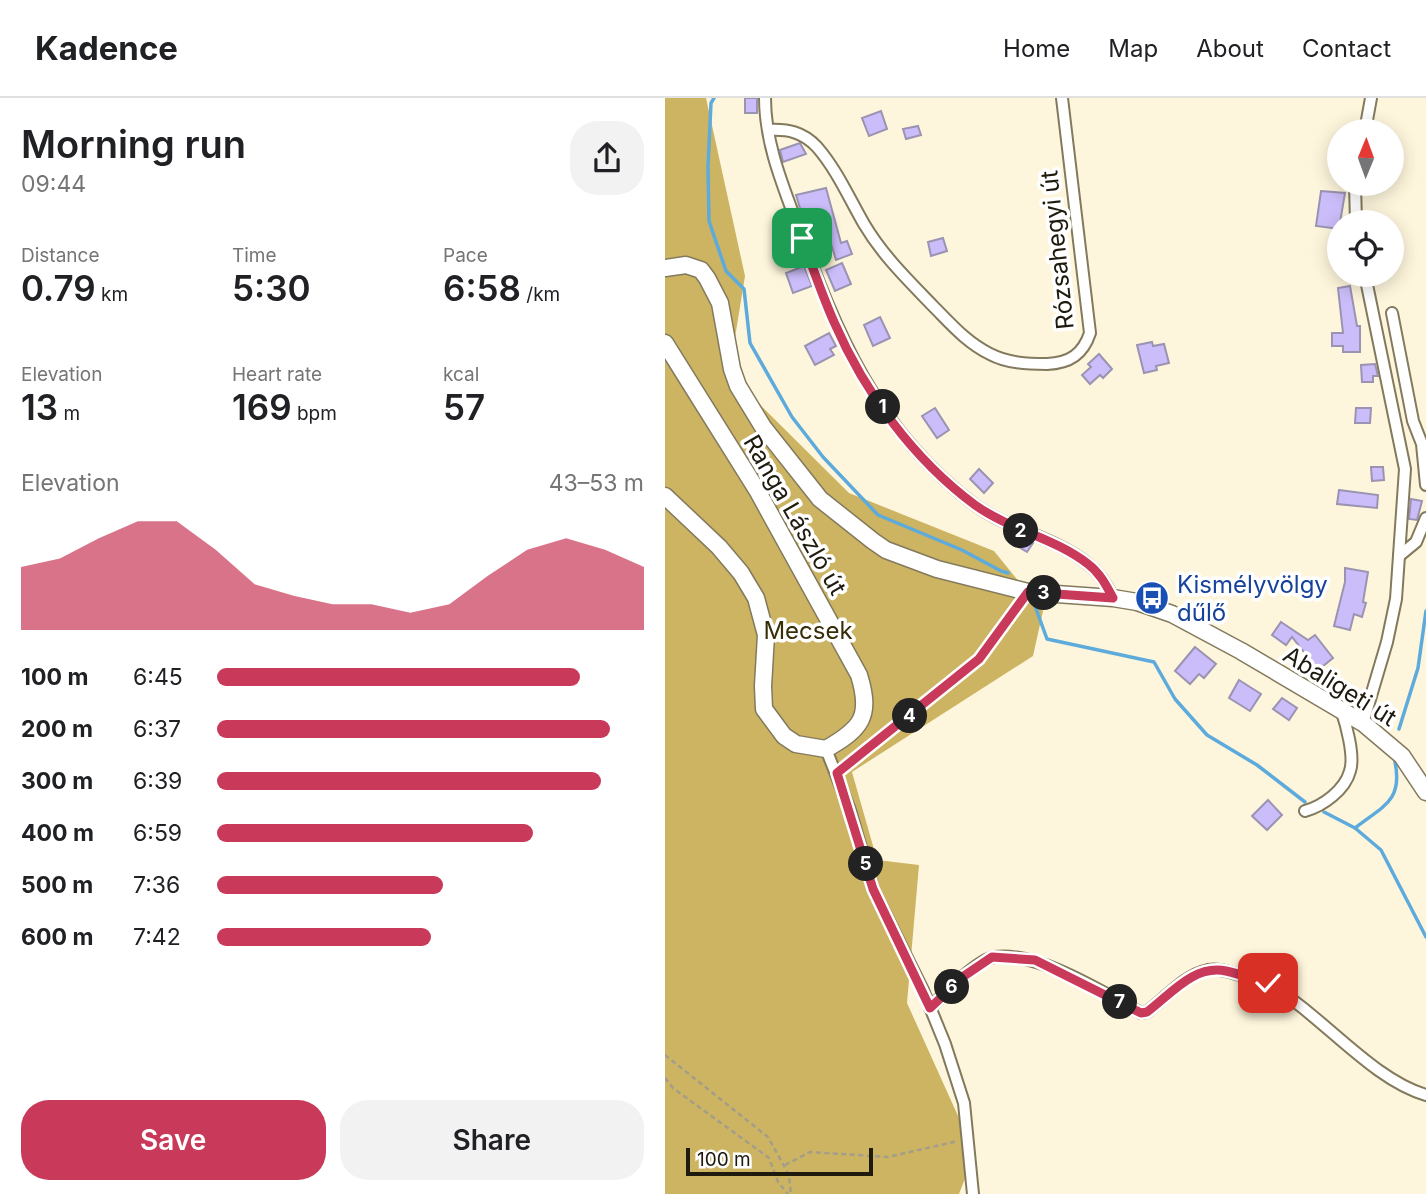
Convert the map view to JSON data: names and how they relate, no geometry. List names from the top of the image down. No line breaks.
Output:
{"streets":{"main road":["Ranga László út","Abaligeti út"],"street":["Rózsahegyi út"]},"parks":["Mecsek"],"places":{"bus stop":["Kismélyvölgy dűlő"]},"scale_bar":"100 m","north":"top","page":{"header":"Kadence","nav":["Home","Map","About","Contact"],"heading":["Morning run","09:44"],"stats":[["Distance","0.79 km"],["Time","5:30"],["Pace","6:58 /km"],["Elevation","13 m"],["Heart rate","169 bpm"],["kcal","57"]],"pins":["1","2","3","4","5","6","7"],"chart":["Elevation","43–53 m"],"list":[{"name":"100 m","note":"6:45"},{"name":"200 m","note":"6:37"},{"name":"300 m","note":"6:39"},{"name":"400 m","note":"6:59"},{"name":"500 m","note":"7:36"},{"name":"600 m","note":"7:42"}],"buttons":["Save","Share"],"scale":"100 m"}}
